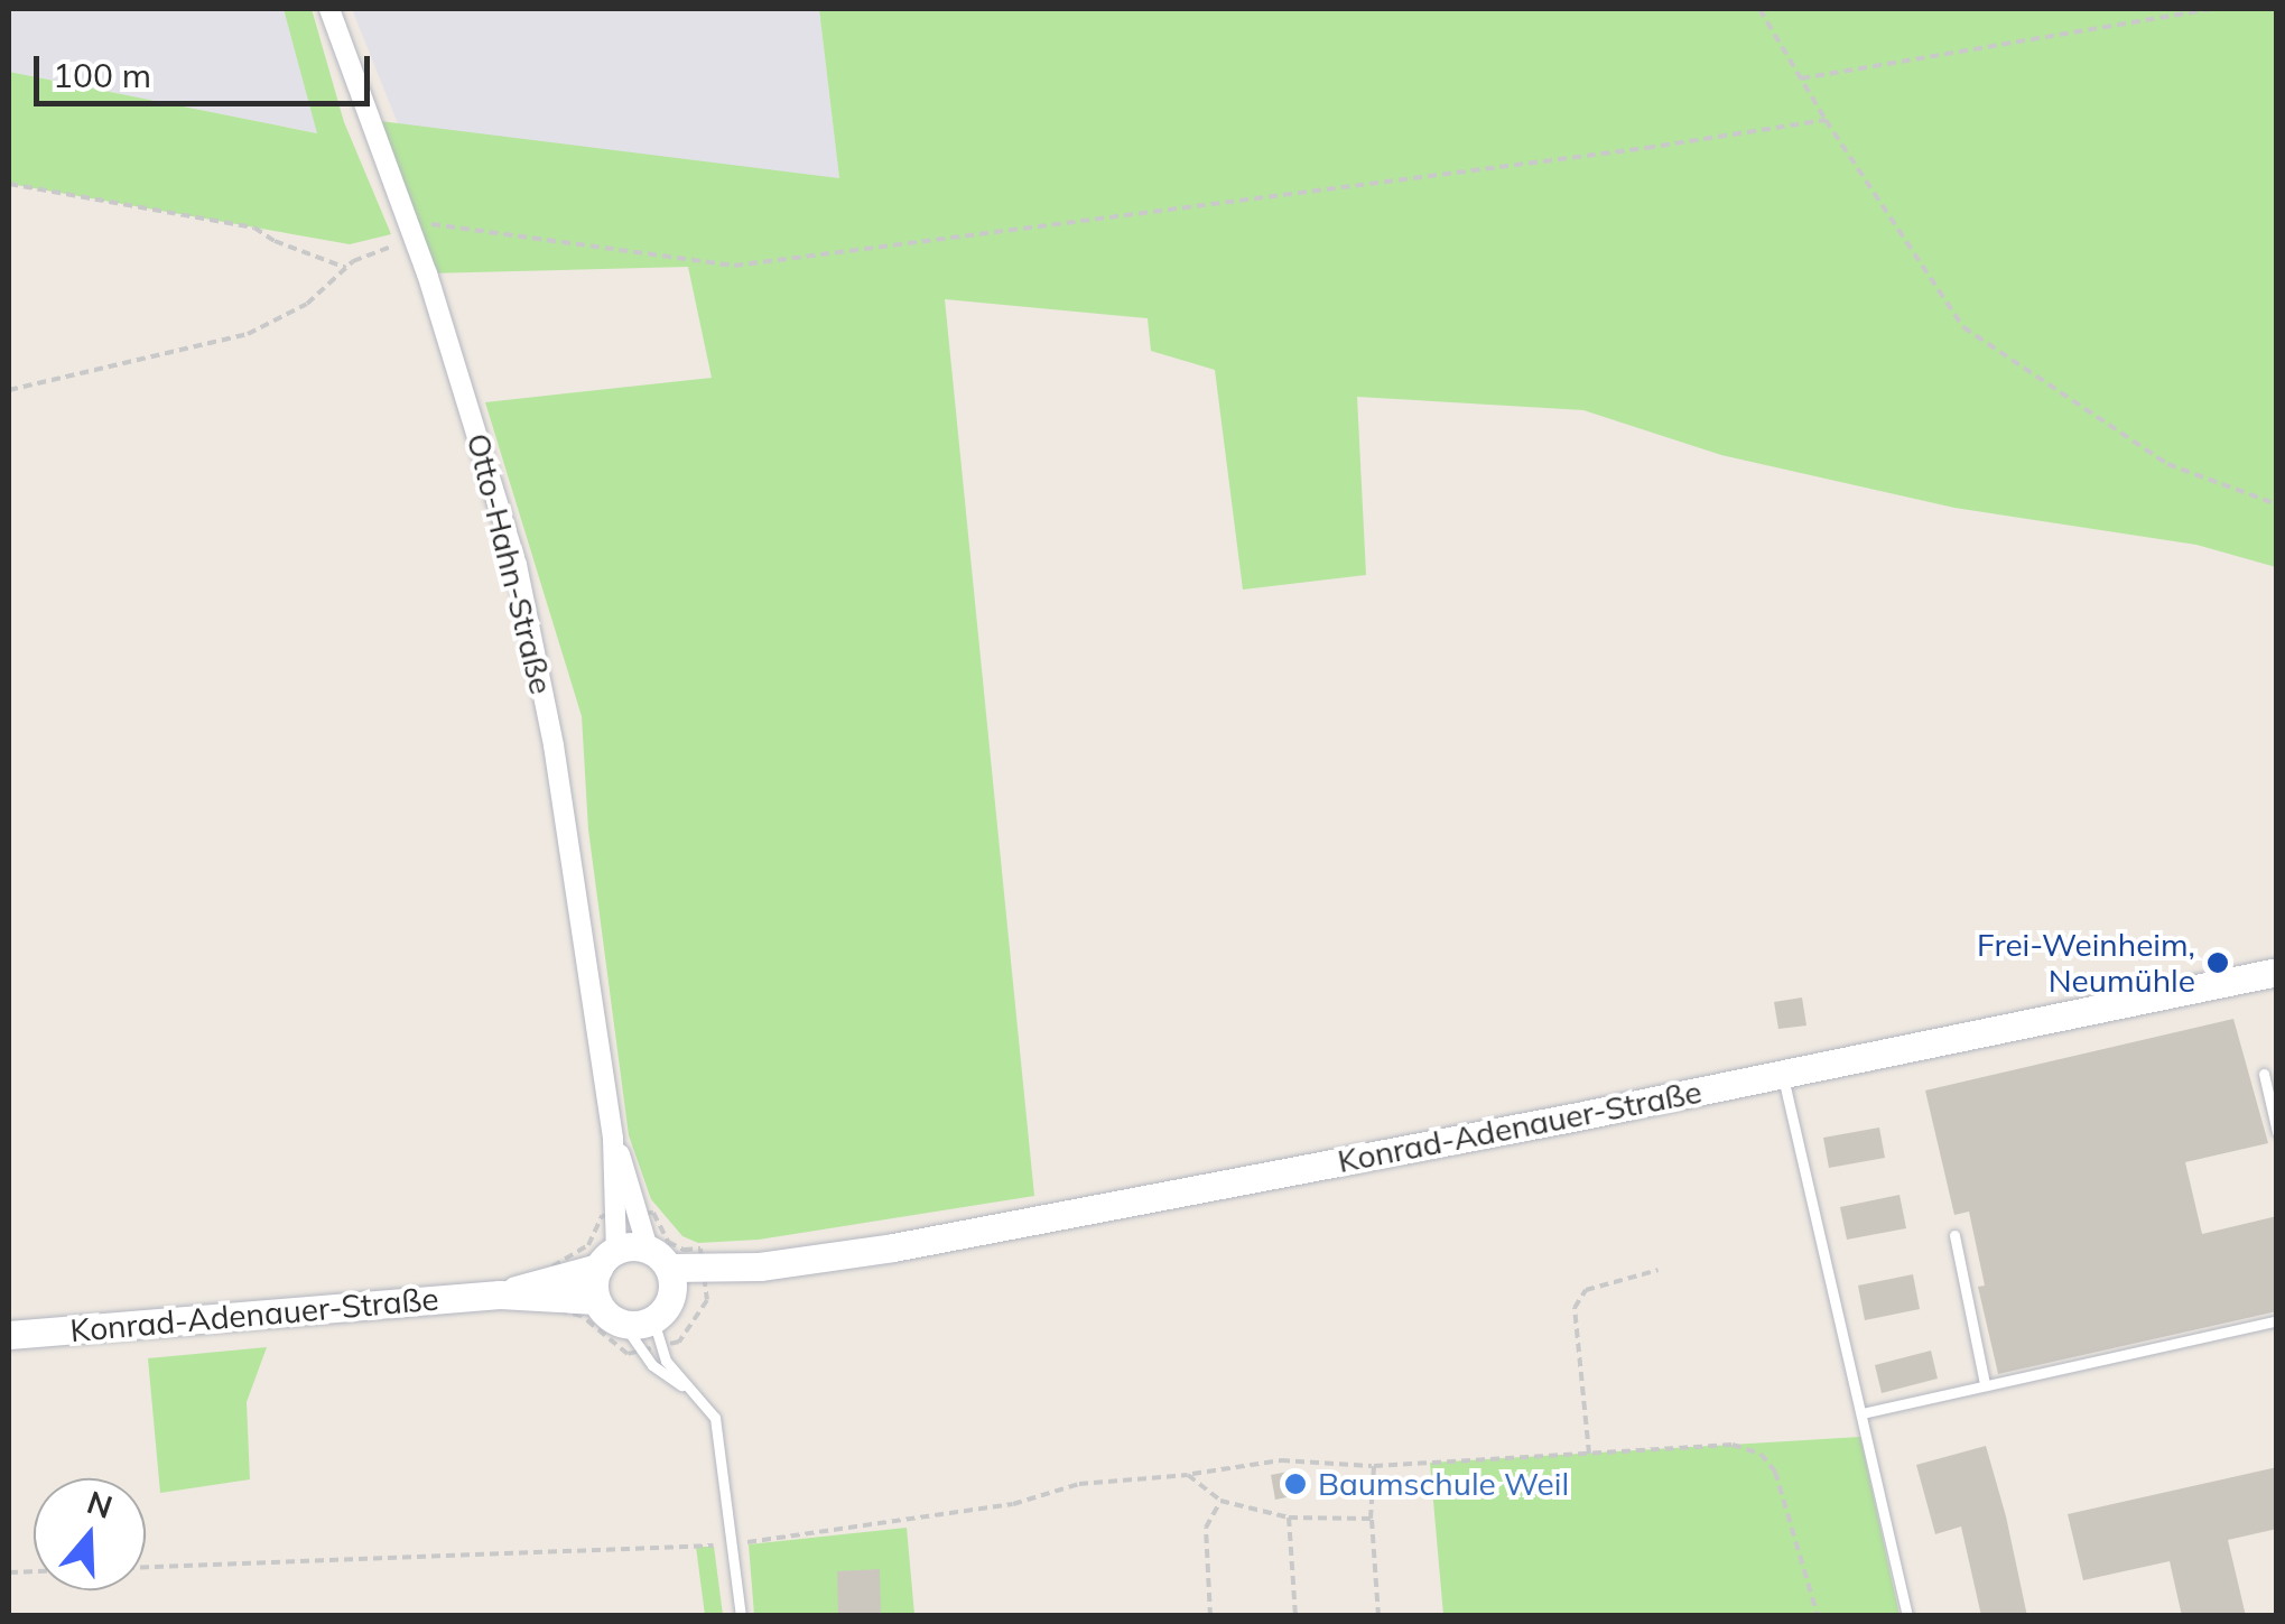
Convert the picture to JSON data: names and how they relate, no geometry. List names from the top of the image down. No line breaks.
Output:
{"streets":{"main road":["Konrad-Adenauer-Straße"],"street":["Otto-Hahn-Straße"]},"crossings":[["Otto-Hahn-Straße","Konrad-Adenauer-Straße"]],"places":["Frei-Weinheim, Neumühle","Baumschule Weil"],"scale_bar":"100 m","north":"top"}
